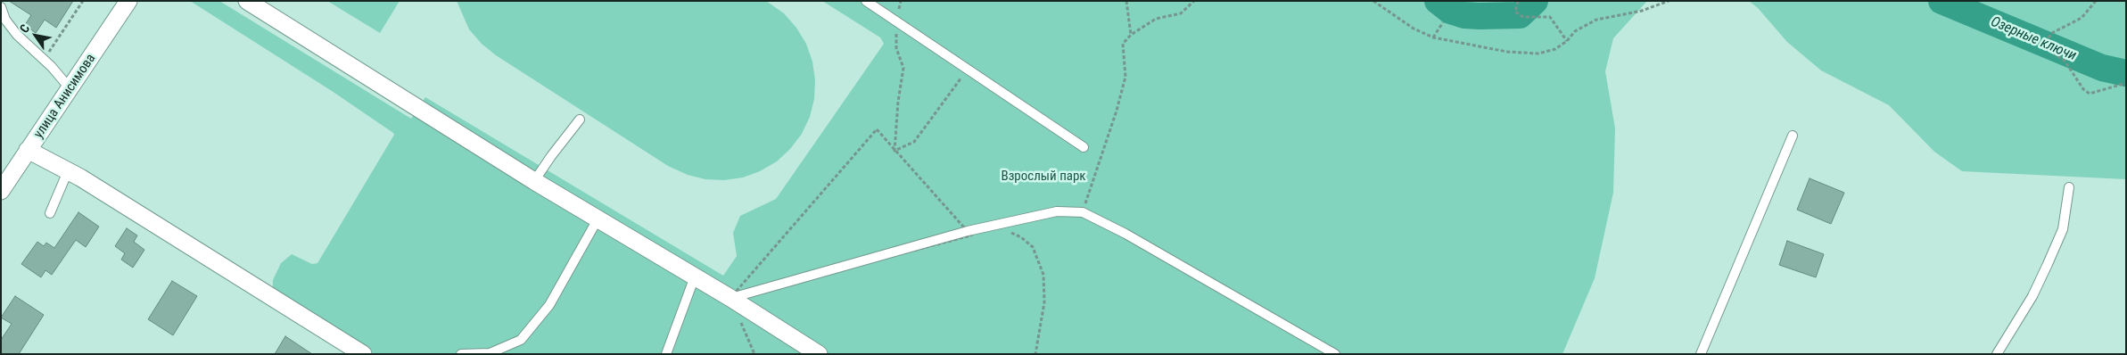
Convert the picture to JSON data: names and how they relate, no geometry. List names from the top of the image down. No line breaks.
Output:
{"streets":{"street":["улица Анисимова"]},"water":["Озерные ключи"],"parks":["Взрослый парк"],"north":"top left"}
